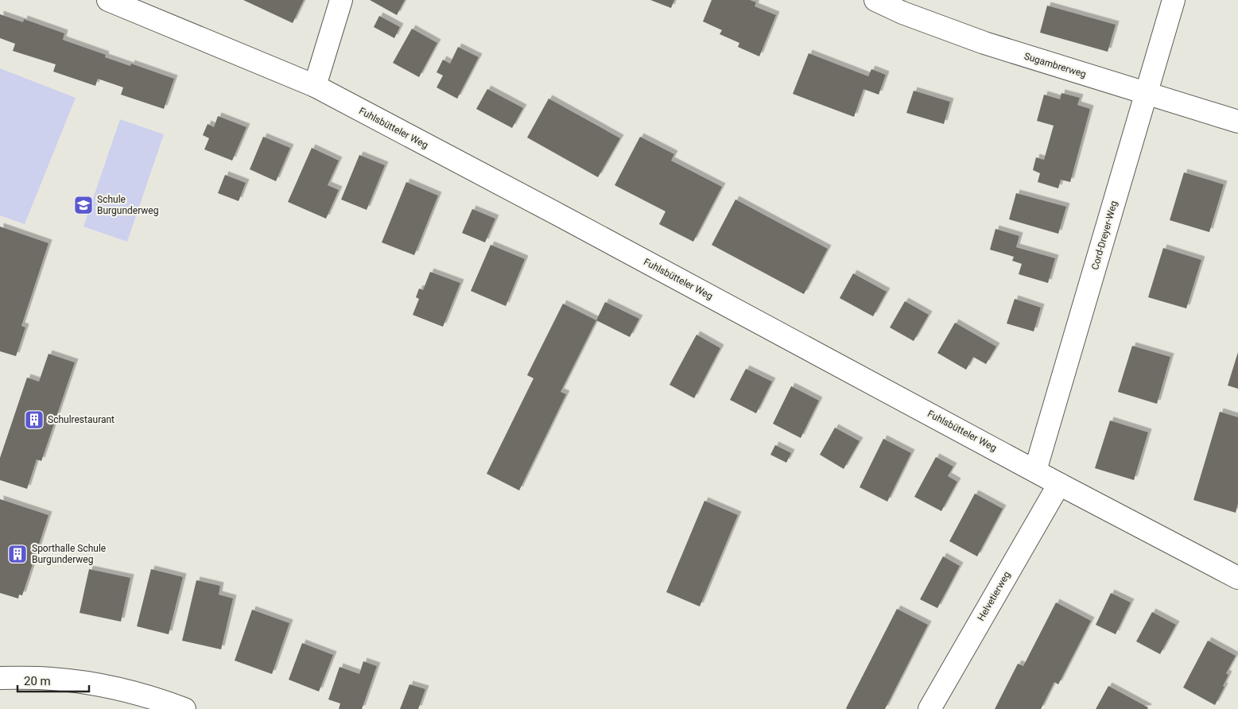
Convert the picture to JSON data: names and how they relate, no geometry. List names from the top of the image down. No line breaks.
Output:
{"streets":{"street":["Sugambrerweg","Fuhlsbütteler Weg","Cord-Dreyer-Weg","Helvetierweg"]},"crossings":[["Sugambrerweg","Cord-Dreyer-Weg"],["Fuhlsbütteler Weg","Cord-Dreyer-Weg"],["Fuhlsbütteler Weg","Helvetierweg"]],"places":{"school or university":["Schule Burgunderweg"],"building":["Schulrestaurant","Sporthalle Schule Burgunderweg"]},"scale_bar":"20 m"}
